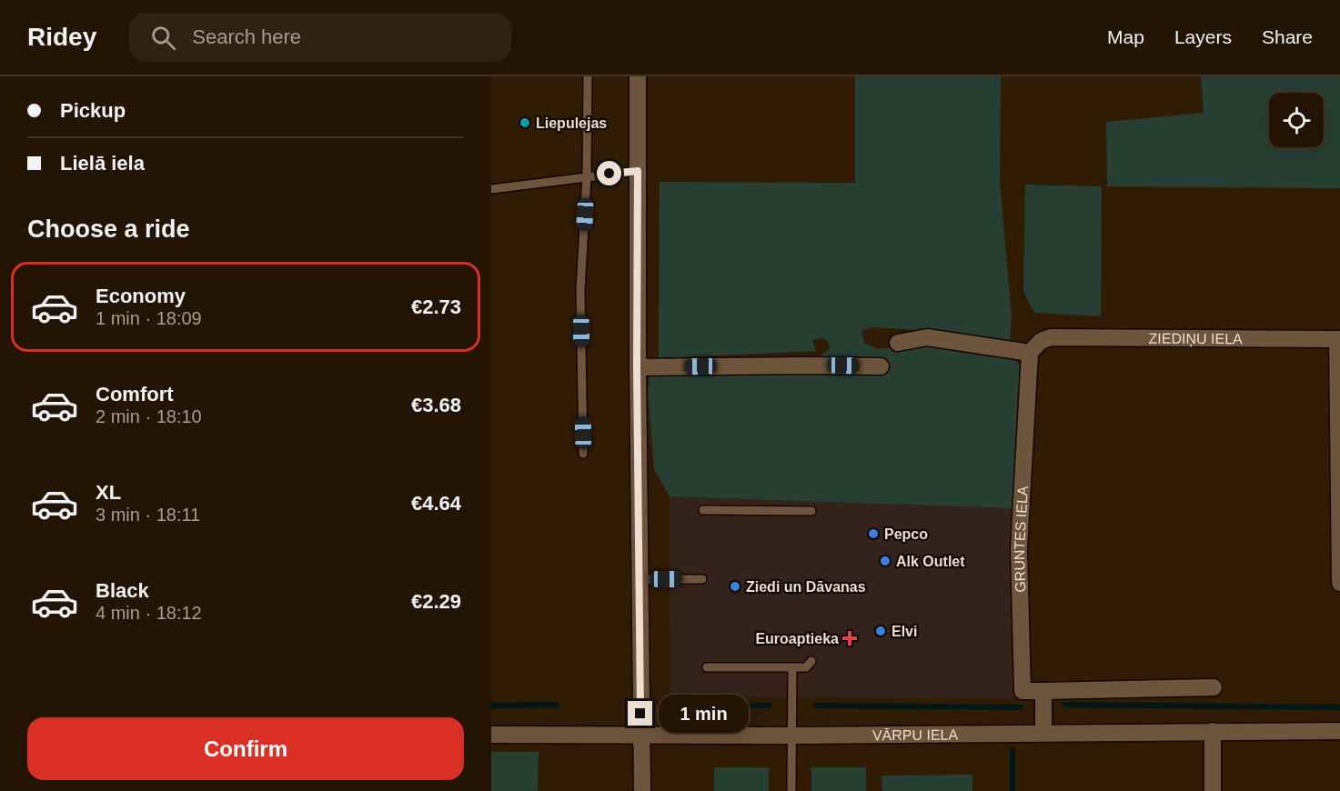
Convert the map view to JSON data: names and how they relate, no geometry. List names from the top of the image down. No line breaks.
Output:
{"streets":{"street":["ZIEDIŅU IELA","GRUNTES IELA","VĀRPU IELA"]},"crossings":[["ZIEDIŅU IELA","GRUNTES IELA"]],"places":{"other":["Liepulejas","Pepco","Alk Outlet","Ziedi un Dāvanas","Elvi"],"health":["Euroaptieka"]},"page":{"header":"Ridey","search":"Search here","nav":["Map","Layers","Share"],"banner":["Pickup","Lielā iela"],"heading":"Choose a ride","list":[{"name":"Economy","note":"1 min · 18:09","value":"€2.73"},{"name":"Comfort","note":"2 min · 18:10","value":"€3.68"},{"name":"XL","note":"3 min · 18:11","value":"€4.64"},{"name":"Black","note":"4 min · 18:12","value":"€2.29"}],"bubble":"1 min","buttons":"Confirm"}}
